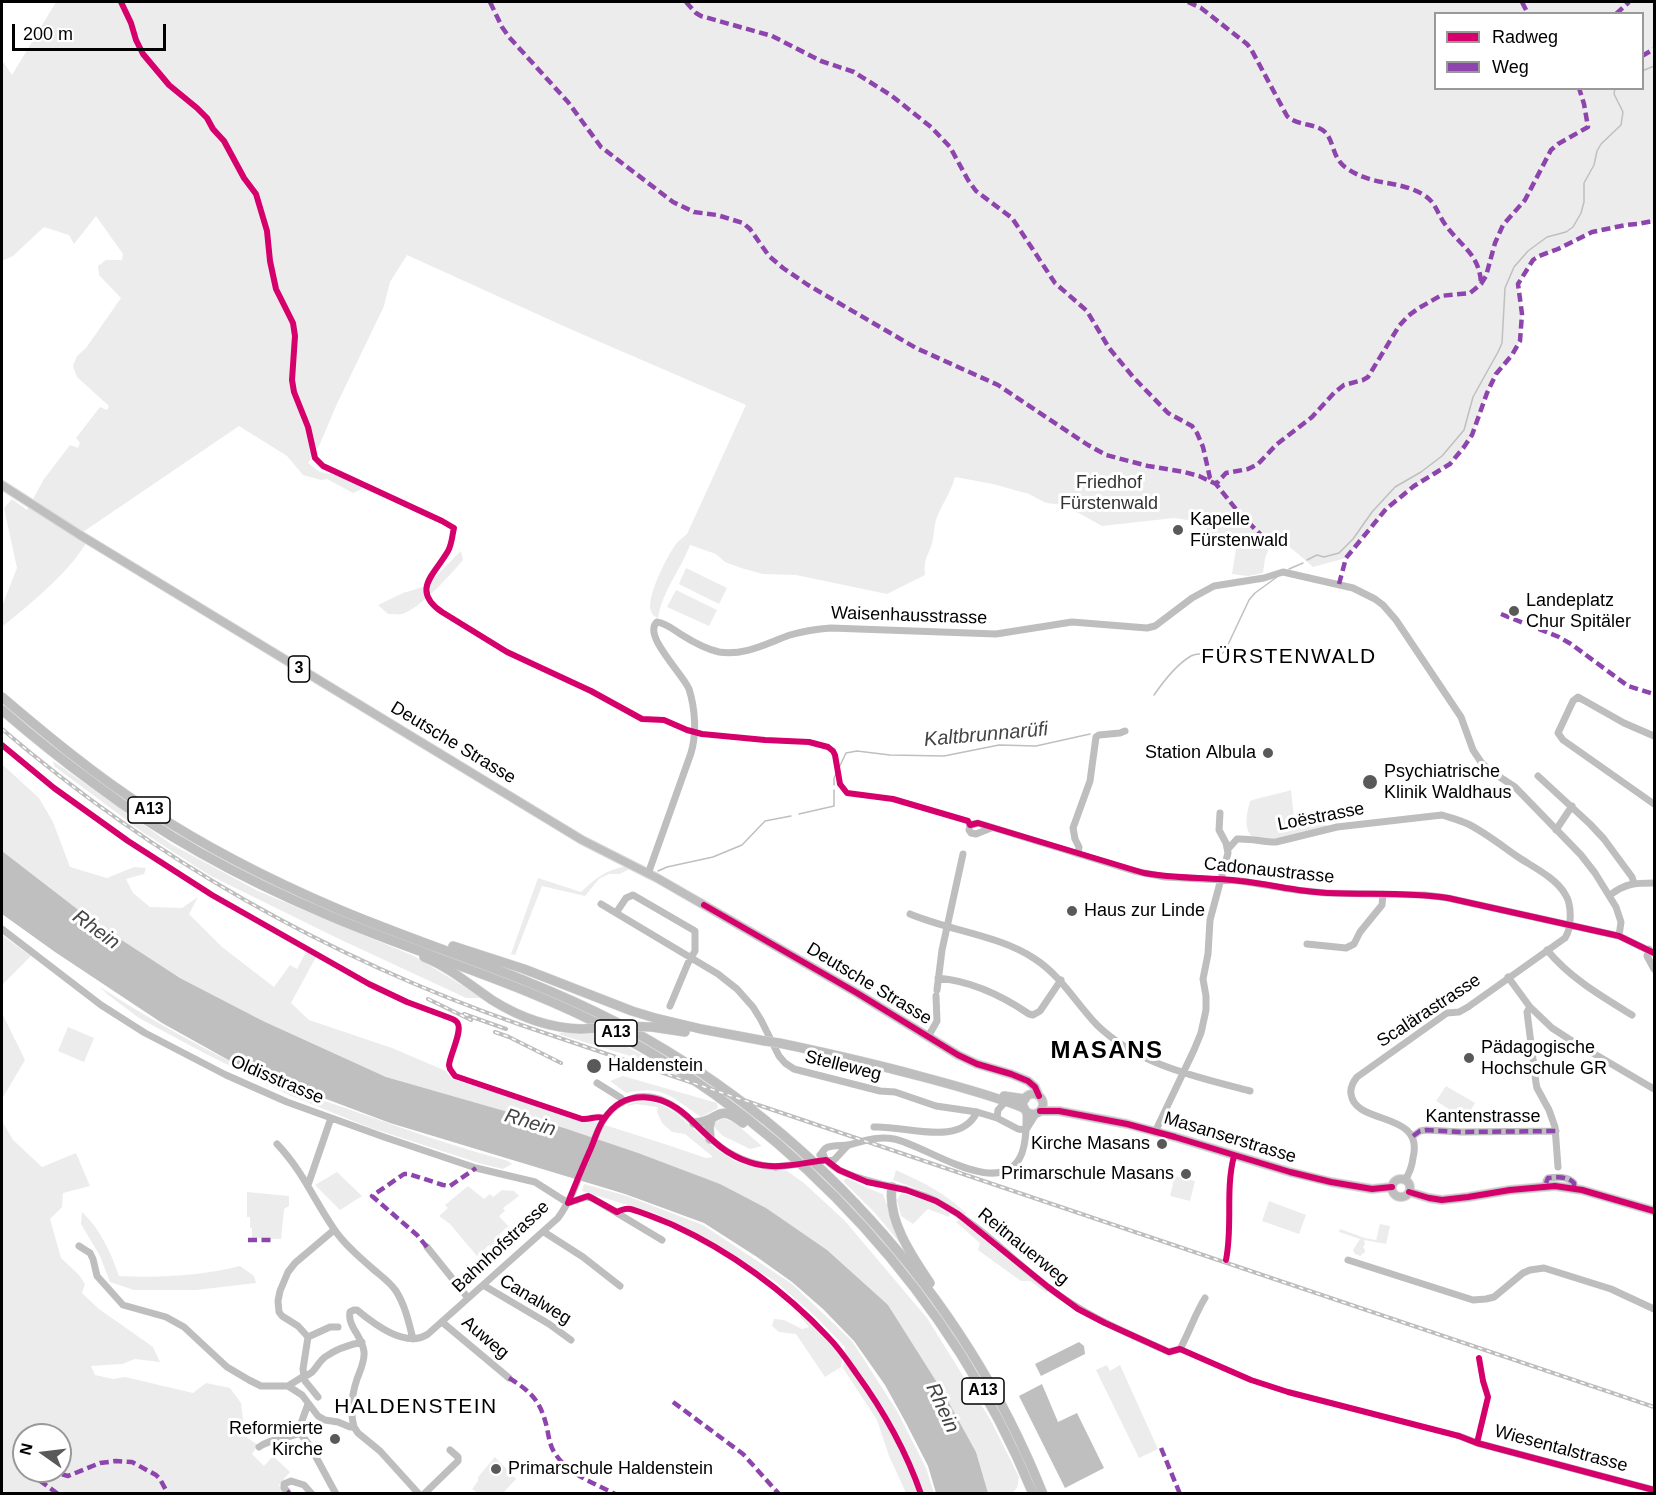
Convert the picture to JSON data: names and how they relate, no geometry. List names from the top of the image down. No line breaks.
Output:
{"streets":{"highway":["A13"],"main road":["3","Deutsche Strasse","Masanserstrasse"],"street":["Waisenhausstrasse","Loëstrasse","Cadonaustrasse","Scalärastrasse","Stelleweg","Oldisstrasse","Kantenstrasse","Bahnhofstrasse","Reitnauerweg","Canalweg","Auweg","Wiesentalstrasse"]},"crossings":[["Waisenhausstrasse","Deutsche Strasse"],["Deutsche Strasse","Masanserstrasse"],["A13","Reitnauerweg"],["Loëstrasse","Cadonaustrasse"],["Loëstrasse","Scalärastrasse"],["Cadonaustrasse","Scalärastrasse"],["Scalärastrasse","Kantenstrasse"],["Oldisstrasse","Bahnhofstrasse"],["Bahnhofstrasse","Canalweg"],["Bahnhofstrasse","Auweg"]],"districts":["FÜRSTENWALD","MASANS","HALDENSTEIN"],"water":["Kaltbrunnarüfi","Rhein"],"parks":["Friedhof Fürstenwald"],"places":["Kapelle Fürstenwald","Landeplatz Chur Spitäler","Station Albula","Psychiatrische Klinik Waldhaus","Haus zur Linde","Pädagogische Hochschule GR","Haldenstein","Kirche Masans","Primarschule Masans","Reformierte Kirche","Primarschule Haldenstein"],"legend":["Radweg","Weg"],"scale_bar":"200 m","north":"left"}
